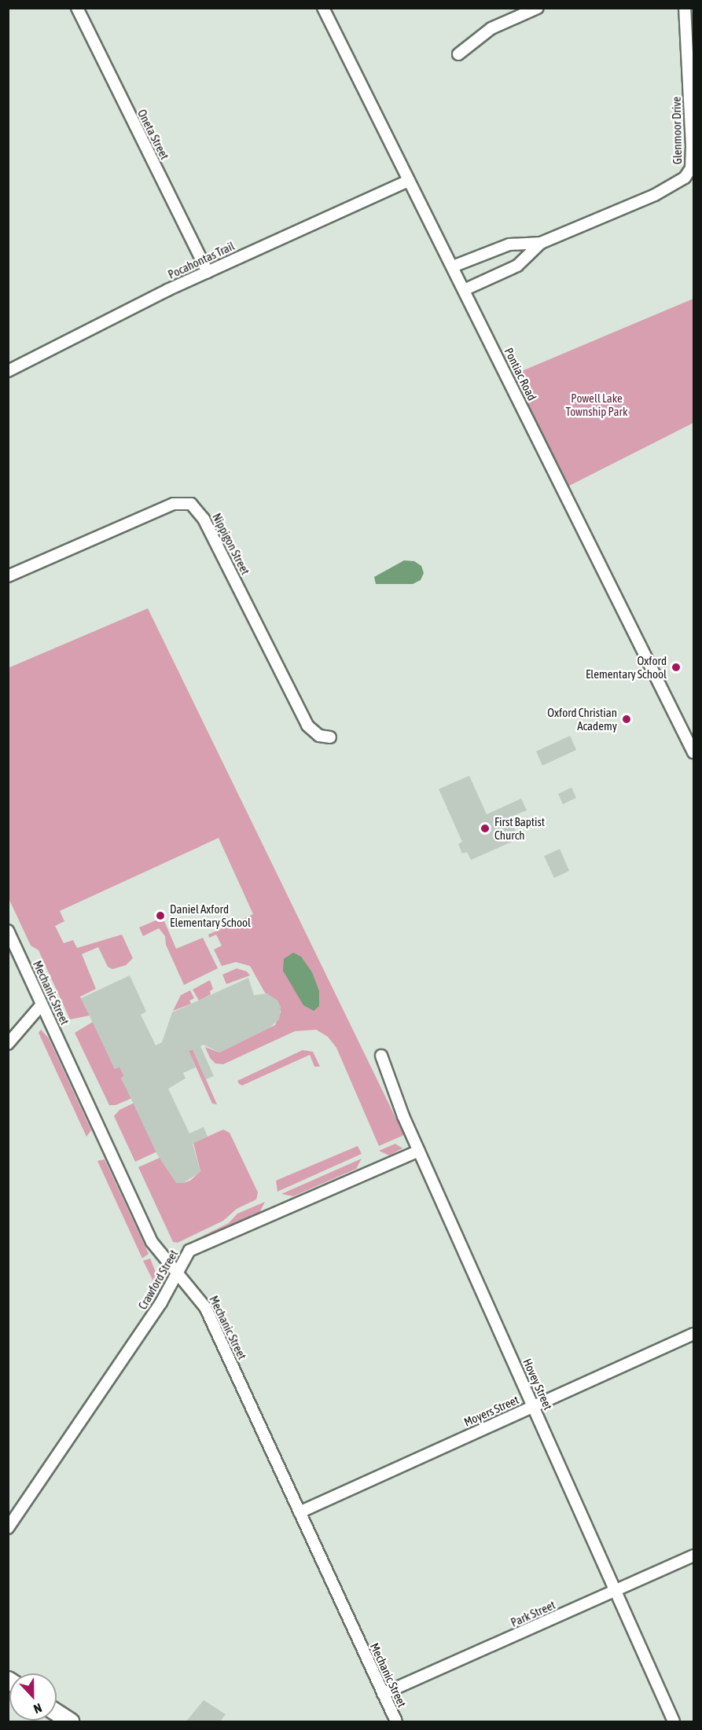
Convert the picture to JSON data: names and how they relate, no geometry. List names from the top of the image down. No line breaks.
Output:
{"streets":{"street":["Glenmoor Drive","Oneta Street","Pocahontas Trail","Pontiac Road","Nippigon Street","Mechanic Street","Crawford Street","Hovey Street","Moyers Street","Park Street"]},"crossings":[["Glenmoor Drive","Pontiac Road"],["Oneta Street","Pocahontas Trail"],["Pocahontas Trail","Pontiac Road"],["Mechanic Street","Crawford Street"],["Mechanic Street","Moyers Street"],["Mechanic Street","Park Street"],["Crawford Street","Hovey Street"],["Hovey Street","Moyers Street"],["Hovey Street","Park Street"]],"parks":["Powell Lake Township Park"],"places":["Oxford Elementary School","Oxford Christian Academy","First Baptist Church","Daniel Axford Elementary School"],"north":"bottom"}
